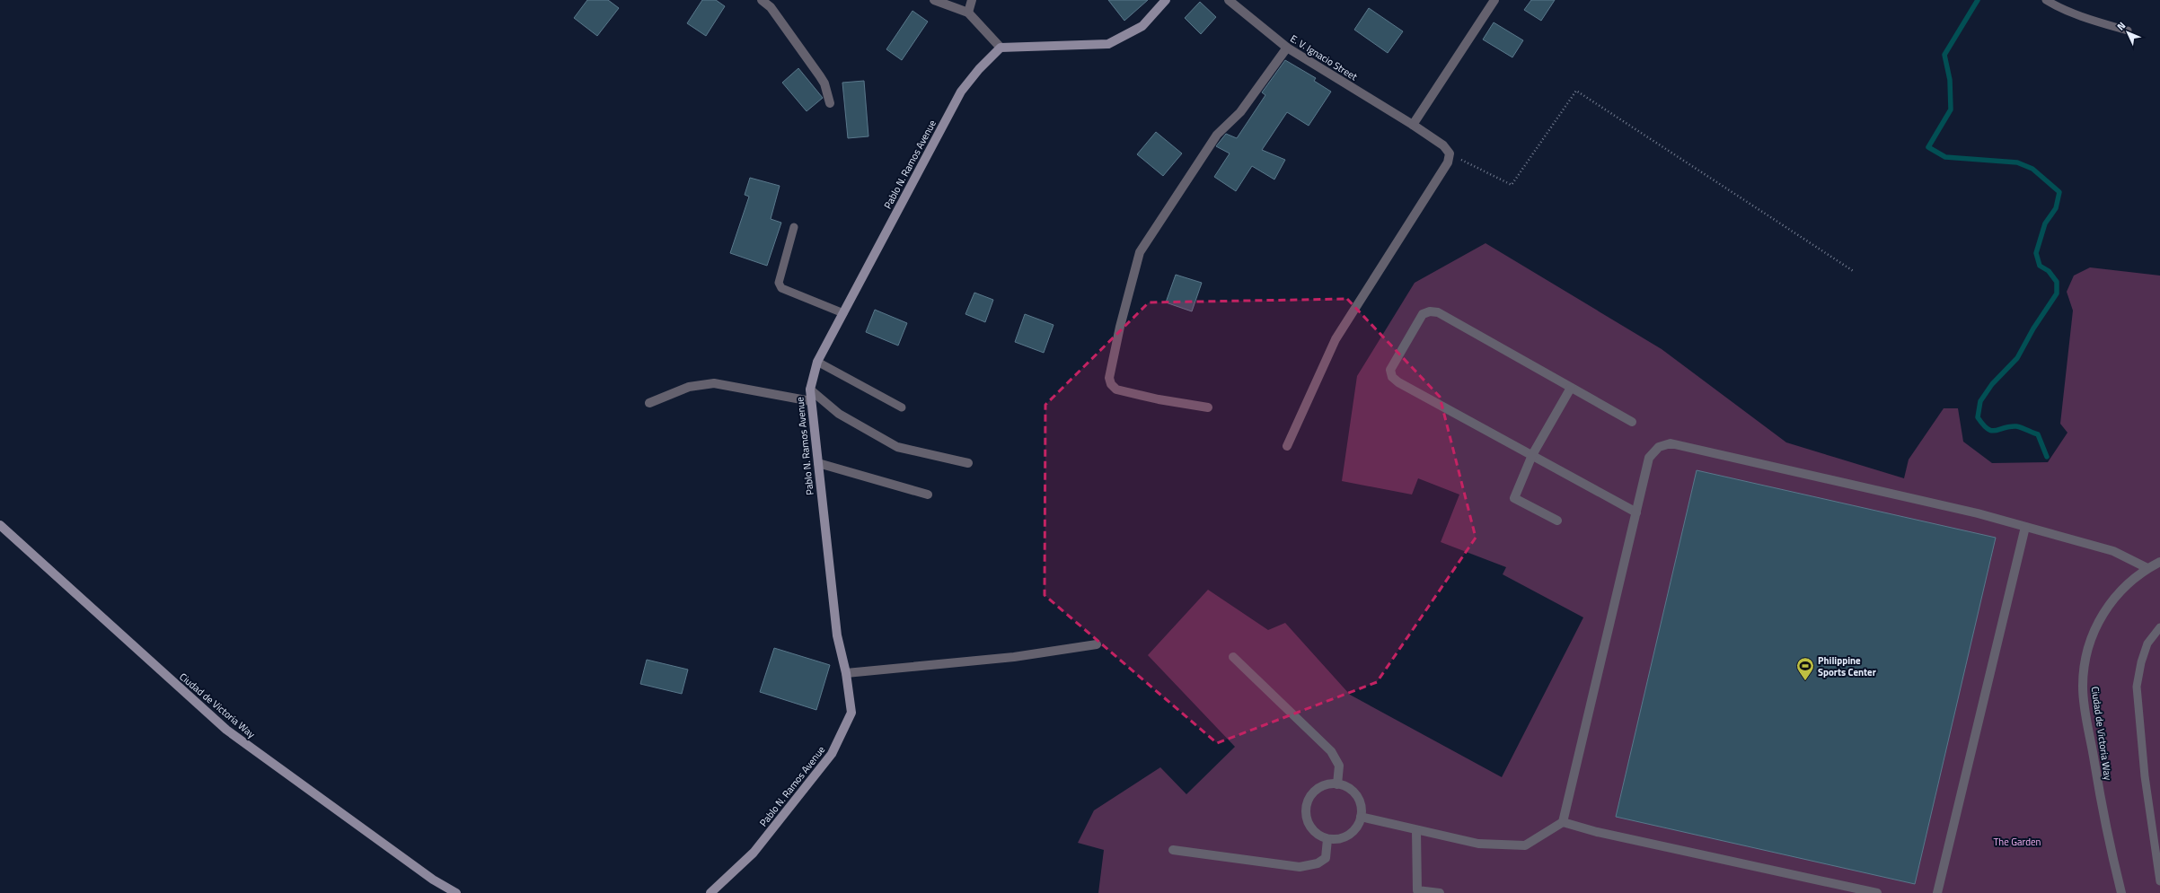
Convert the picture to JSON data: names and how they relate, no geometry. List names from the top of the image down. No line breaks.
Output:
{"streets":{"street":["E. V. Ignacio Street","Pablo N. Ramos Avenue","Ciudad de Victoria Way"]},"parks":["The Garden"],"places":{"sports":["Philippine Sports Center"]},"north":"top left"}
